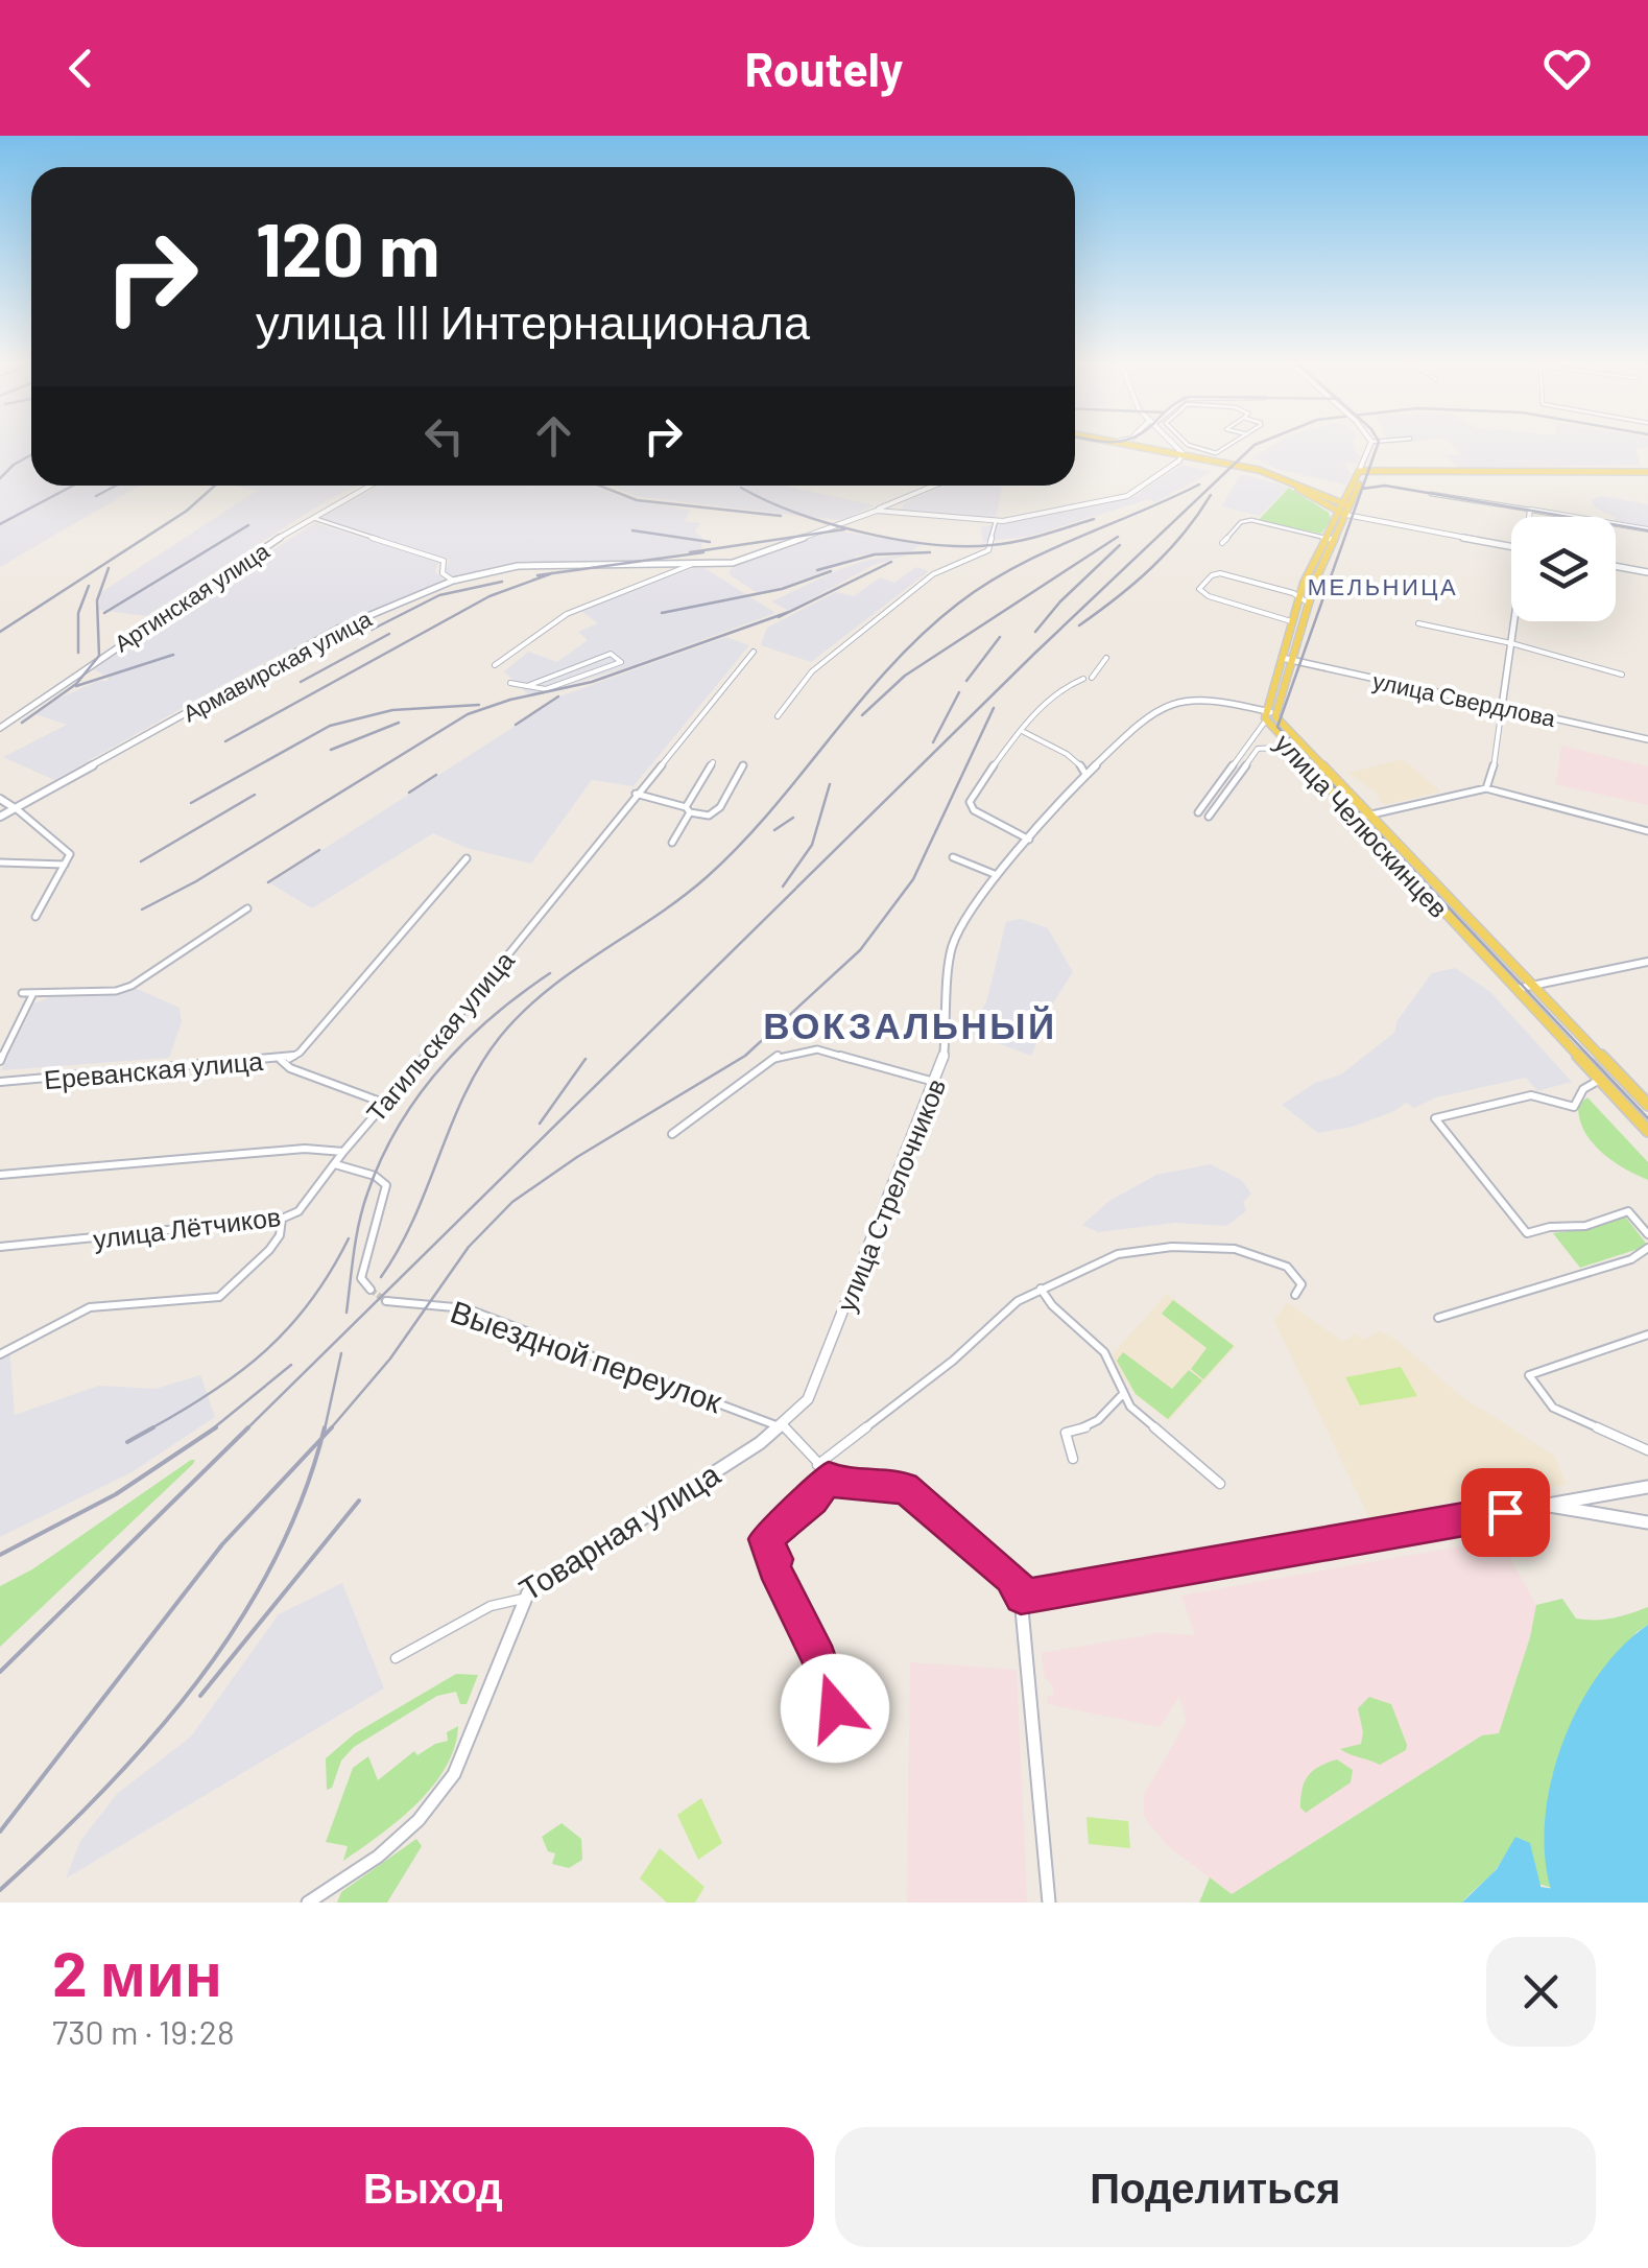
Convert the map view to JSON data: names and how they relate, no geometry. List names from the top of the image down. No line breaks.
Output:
{"streets":{"main road":["Артинская улица","Армавирская улица","улица Свердлова","улица Челюскинцев","улица Стрелочников","Товарная улица"],"street":["Тагильская улица","Ереванская улица","улица Лётчиков","Выездной переулок"]},"crossings":[["улица Свердлова","улица Челюскинцев"],["улица Челюскинцев","улица Стрелочников"],["Тагильская улица","улица Лётчиков"],["улица Стрелочников","Выездной переулок"],["улица Стрелочников","Товарная улица"],["Выездной переулок","Товарная улица"]],"districts":["МЕЛЬНИЦА","ВОКЗАЛЬНЫЙ"],"page":{"header":"Routely","turn":["120 m","улица III Интернационала"],"heading":["2 мин","730 m · 19:28"],"buttons":["Выход","Поделиться"]}}
